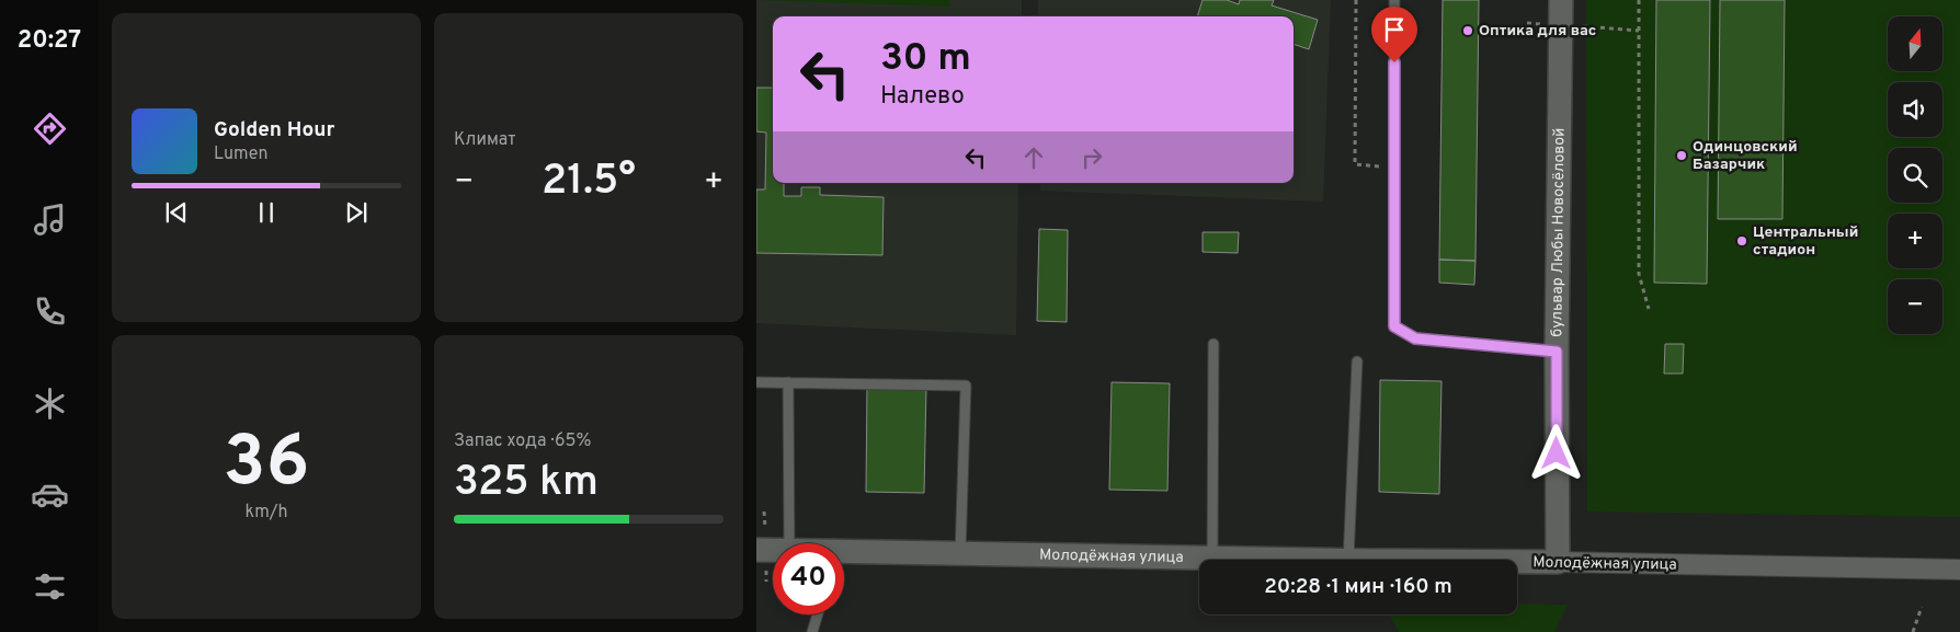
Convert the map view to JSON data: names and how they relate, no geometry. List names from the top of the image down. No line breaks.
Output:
{"streets":{"street":["бульвар Любы Новосёловой","Молодёжная улица"]},"crossings":[["бульвар Любы Новосёловой","Молодёжная улица"]],"places":["Оптика для вас","Одинцовский Базарчик","Центральный стадион"],"north":"top","page":{"tabs":"20:27","tile":["Климат",["36","km/h"],["Запас хода · 65%","325 km"]],"map_buttons":["+","−"],"turn":["30 m","Налево"],"song":["Golden Hour","Lumen"],"heat":["−","21.5°","+"],"limit":"40","trip":"20:28 · 1 мин · 160 m"}}
